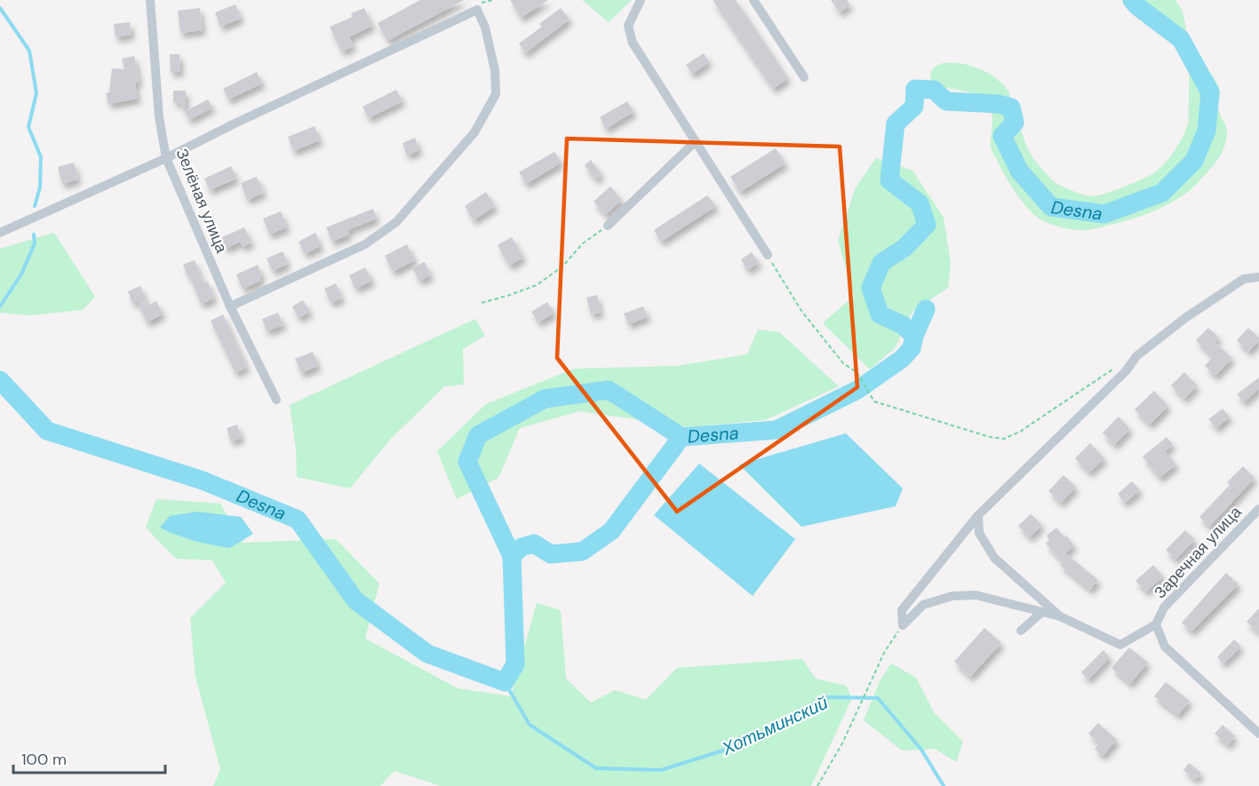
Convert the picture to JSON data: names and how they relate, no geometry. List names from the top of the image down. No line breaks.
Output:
{"streets":{"street":["Зелёная улица","Заречная улица"]},"water":["Desna","Хотьминский"],"scale_bar":"100 m"}
